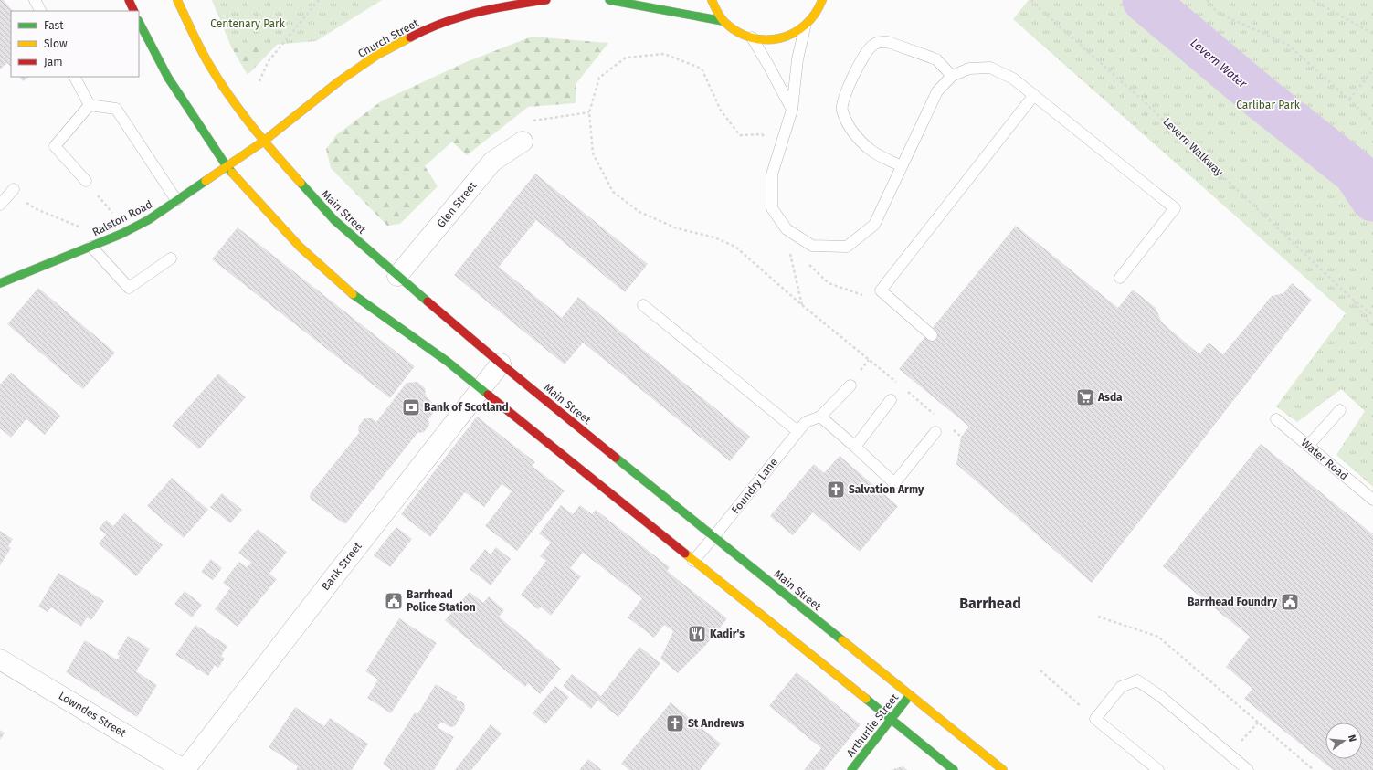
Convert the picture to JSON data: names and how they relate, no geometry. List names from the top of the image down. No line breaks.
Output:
{"streets":{"main road":["Church Street","Main Street","Ralston Road","Arthurlie Street"],"street":["Glen Street","Bank Street","Lowndes Street"],"lane":["Water Road","Foundry Lane"],"path":["Levern Walkway"]},"crossings":[["Church Street","Main Street"],["Church Street","Ralston Road"],["Glen Street","Main Street"],["Main Street","Ralston Road"],["Main Street","Foundry Lane"],["Main Street","Bank Street"],["Main Street","Arthurlie Street"],["Bank Street","Lowndes Street"]],"districts":["Barrhead"],"water":["Levern Water"],"parks":["Centenary Park","Carlibar Park"],"places":{"supermarket":["Asda"],"bank":["Bank of Scotland"],"church":["Salvation Army","St Andrews"],"public building":["Barrhead Police Station","Barrhead Foundry"],"restaurant":["Kadir's"]},"legend":["Fast","Slow","Jam"],"north":"right"}
